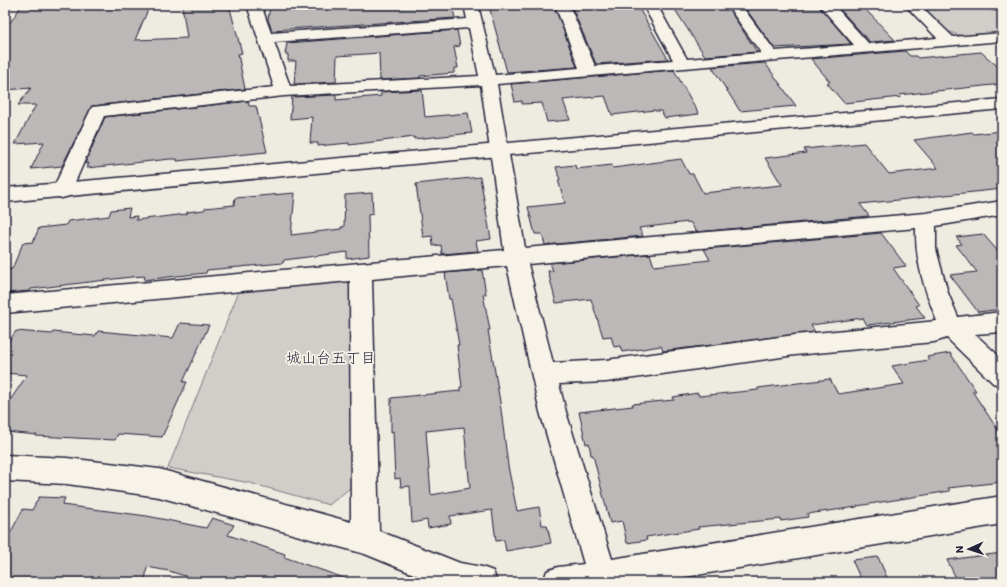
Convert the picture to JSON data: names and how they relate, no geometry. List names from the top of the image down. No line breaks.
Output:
{"districts":["城山台五丁目"],"north":"left"}
